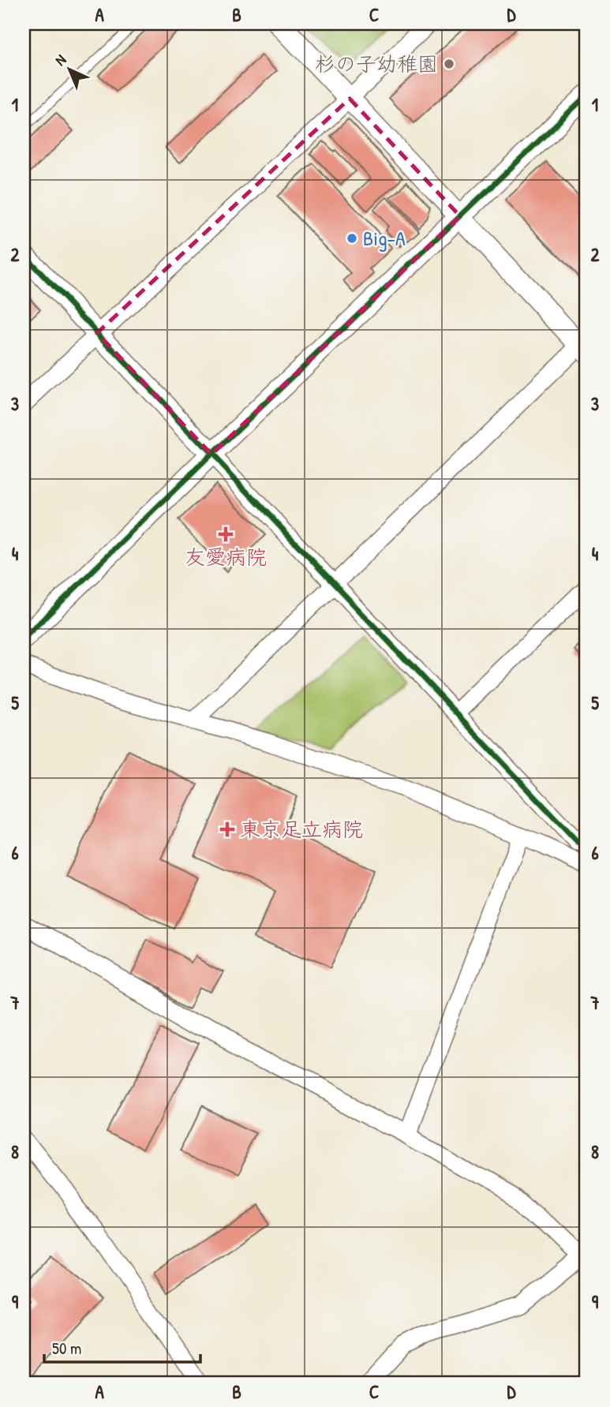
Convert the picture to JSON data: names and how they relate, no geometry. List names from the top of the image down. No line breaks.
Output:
{"places":{"other":["杉の子幼稚園","Big-A"],"health":["友愛病院","東京足立病院"]},"scale_bar":"50 m","north":"top left","grid":{"columns":["A","B","C","D"],"rows":["1","2","3","4","5","6","7","8","9"]}}
